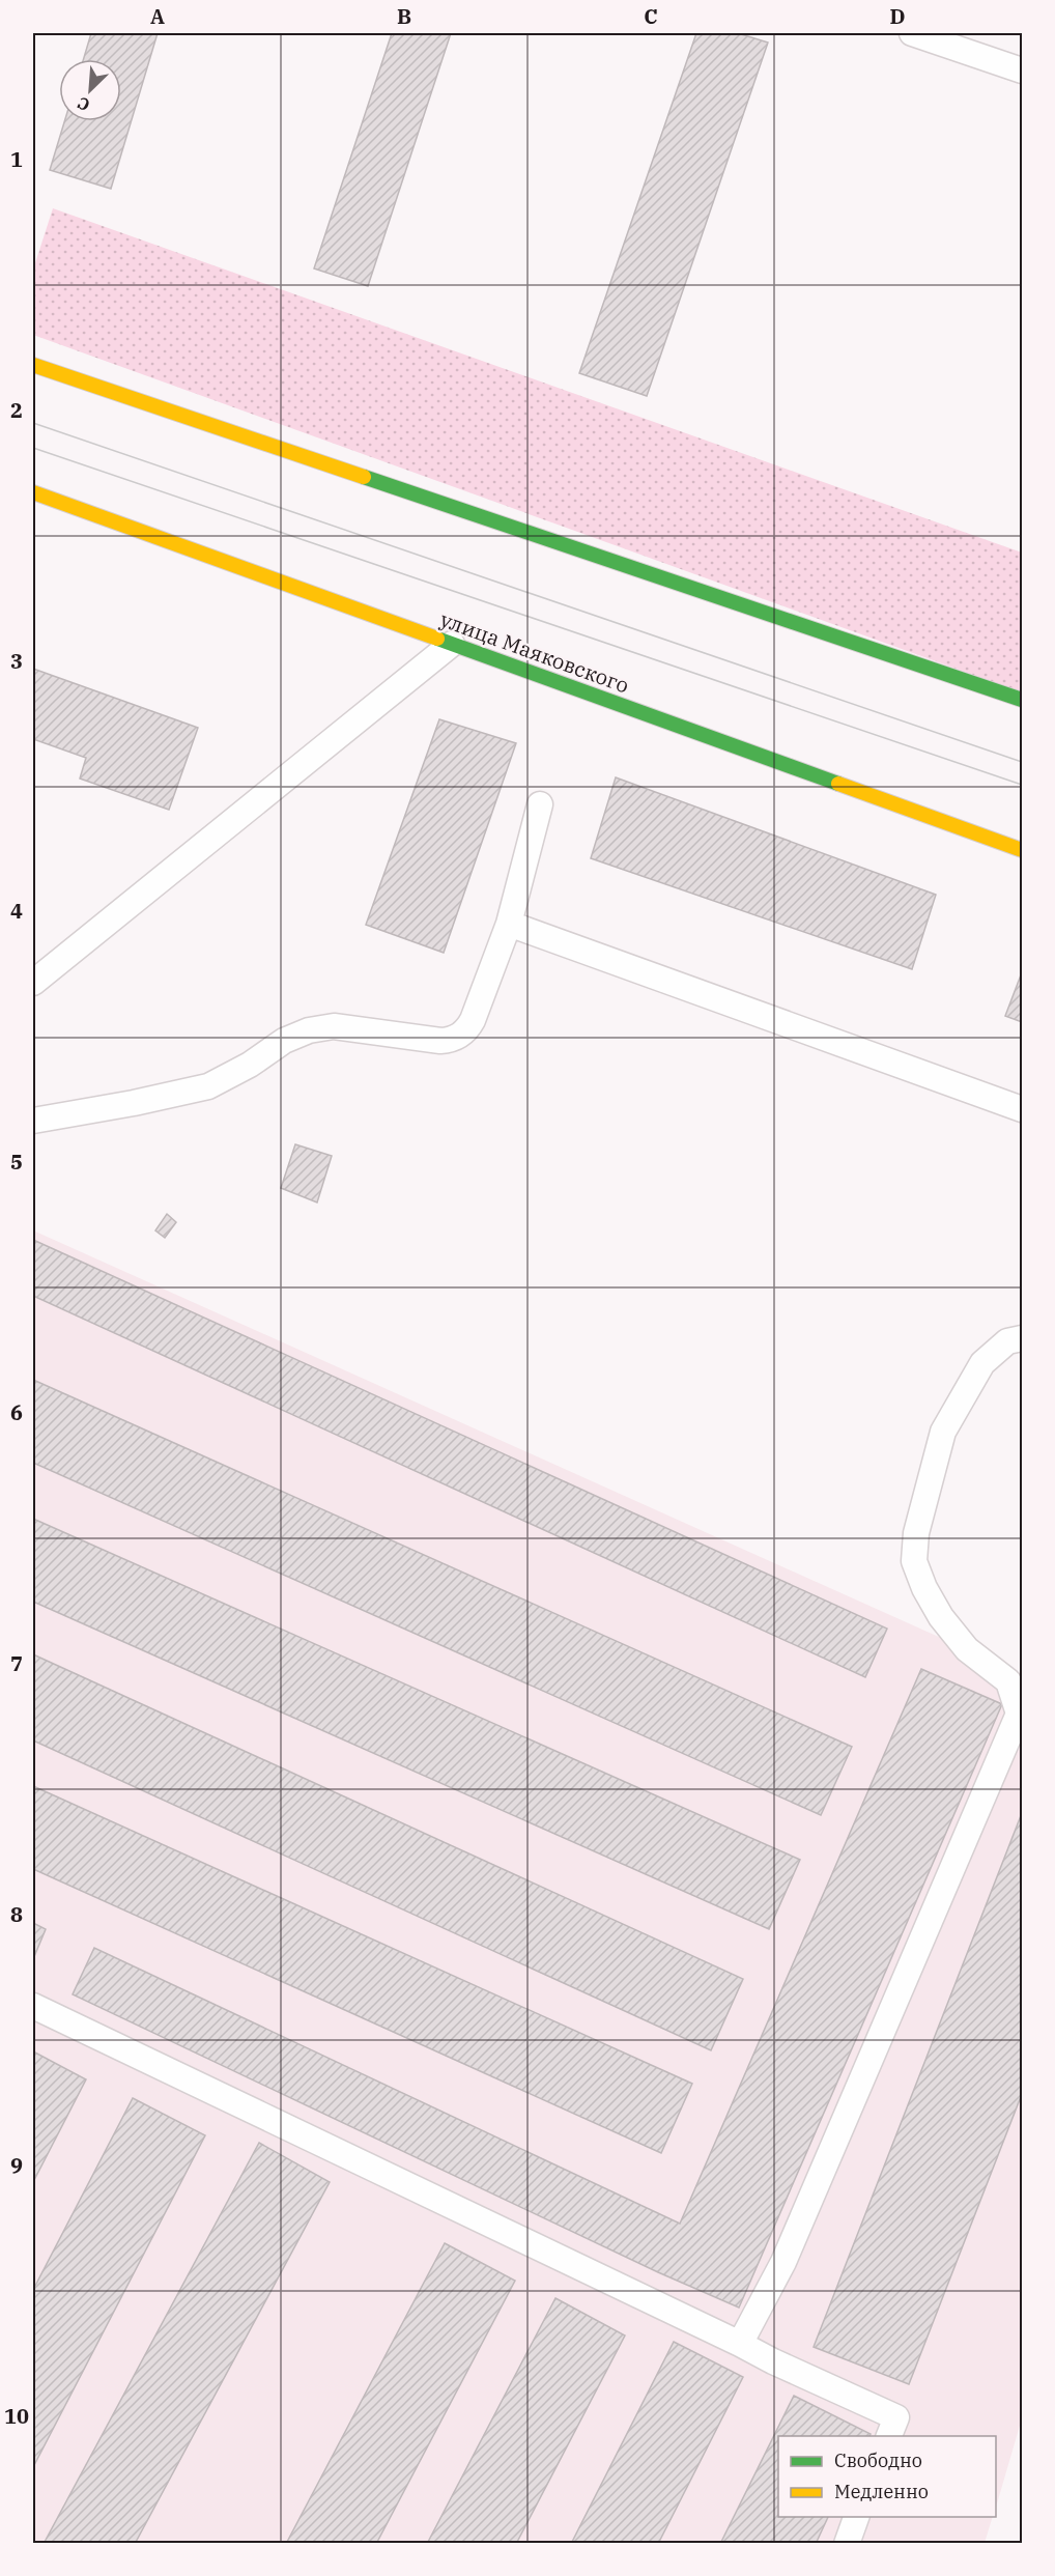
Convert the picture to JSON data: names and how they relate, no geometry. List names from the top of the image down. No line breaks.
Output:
{"streets":{"main road":["улица Маяковского"]},"legend":["Свободно","Медленно"],"north":"bottom left","grid":{"columns":["A","B","C","D"],"rows":["1","2","3","4","5","6","7","8","9","10"]}}
